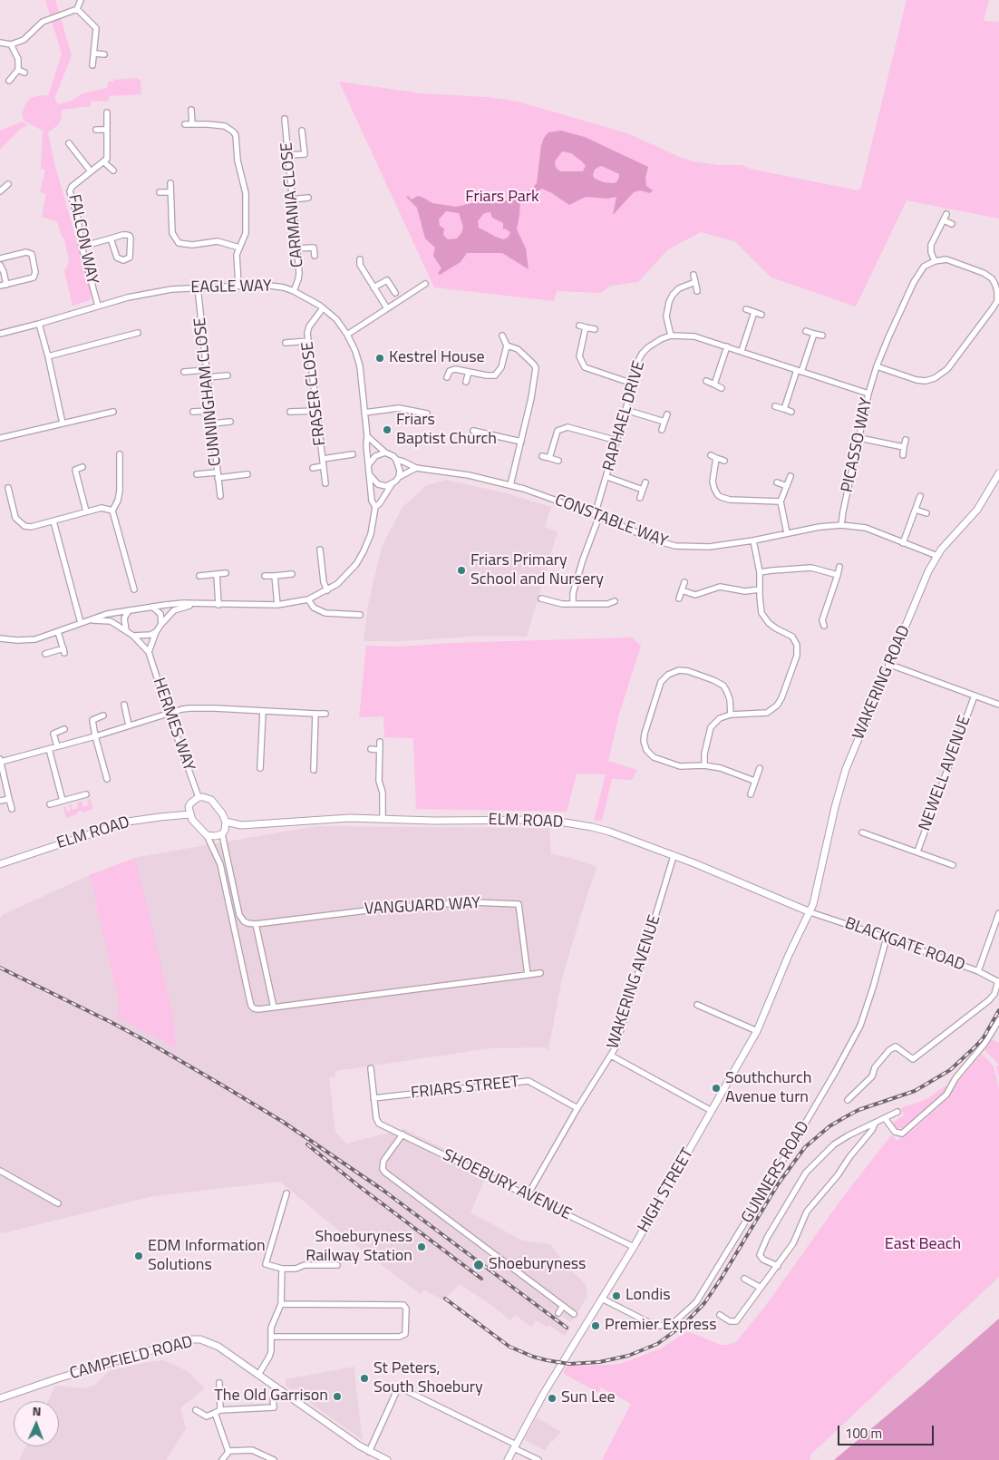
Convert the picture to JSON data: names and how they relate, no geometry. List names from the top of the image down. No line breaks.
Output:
{"streets":{"street":["CARMANIA CLOSE","FALCON WAY","EAGLE WAY","CUNNINGHAM CLOSE","FRASER CLOSE","RAPHAEL DRIVE","PICASSO WAY","CONSTABLE WAY","WAKERING ROAD","HERMES WAY","NEWELL AVENUE","ELM ROAD","VANGUARD WAY","BLACKGATE ROAD","WAKERING AVENUE","FRIARS STREET","GUNNERS ROAD","SHOEBURY AVENUE","HIGH STREET","CAMPFIELD ROAD"]},"crossings":[["CARMANIA CLOSE","EAGLE WAY"],["FALCON WAY","EAGLE WAY"],["EAGLE WAY","CUNNINGHAM CLOSE"],["EAGLE WAY","FRASER CLOSE"],["EAGLE WAY","CONSTABLE WAY"],["RAPHAEL DRIVE","PICASSO WAY"],["RAPHAEL DRIVE","CONSTABLE WAY"],["PICASSO WAY","CONSTABLE WAY"],["CONSTABLE WAY","WAKERING ROAD"],["WAKERING ROAD","ELM ROAD"],["WAKERING ROAD","BLACKGATE ROAD"],["WAKERING ROAD","HIGH STREET"],["HERMES WAY","ELM ROAD"],["ELM ROAD","BLACKGATE ROAD"],["ELM ROAD","WAKERING AVENUE"],["ELM ROAD","HIGH STREET"],["BLACKGATE ROAD","GUNNERS ROAD"],["BLACKGATE ROAD","HIGH STREET"],["WAKERING AVENUE","FRIARS STREET"],["WAKERING AVENUE","SHOEBURY AVENUE"],["FRIARS STREET","SHOEBURY AVENUE"],["GUNNERS ROAD","HIGH STREET"],["SHOEBURY AVENUE","HIGH STREET"]],"parks":["Friars Park","East Beach"],"places":["Kestrel House","Friars Baptist Church","Friars Primary School and Nursery","Southchurch Avenue turn","Shoeburyness Railway Station","EDM Information Solutions","Shoeburyness","Londis","Premier Express","St Peters, South Shoebury","The Old Garrison","Sun Lee"],"scale_bar":"100 m","north":"top"}
